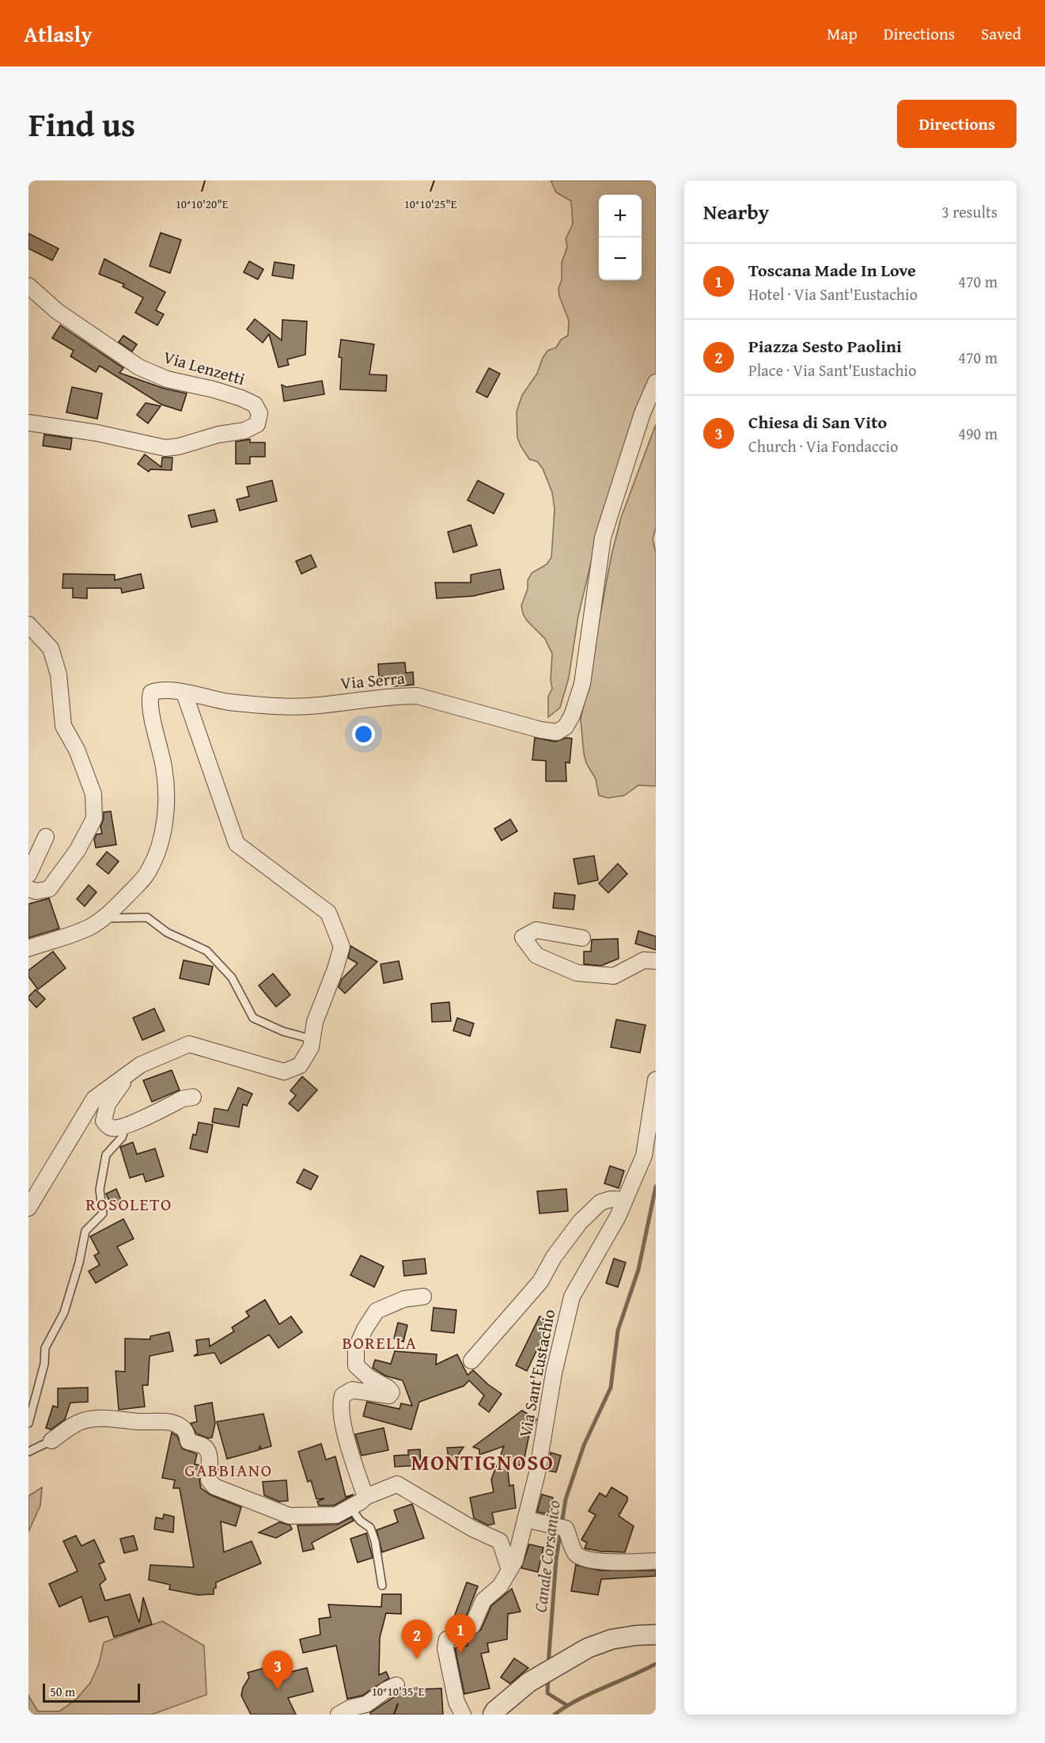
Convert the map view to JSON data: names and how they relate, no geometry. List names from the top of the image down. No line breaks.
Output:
{"streets":{"street":["Via Lenzetti","Via Serra","Via Sant'Eustachio"]},"districts":["ROSOLETO","BORELLA","MONTIGNOSO","GABBIANO"],"water":["Canale Corsanico"],"scale_bar":"50 m","page":{"header":"Atlasly","nav":["Map","Directions","Saved"],"title":"Find us","buttons":"Directions","heading":["Nearby","3 results"],"map_buttons":["+","−"],"list":[{"mark":"1","name":"Toscana Made In Love","note":"Hotel · Via Sant'Eustachio","value":"470 m"},{"mark":"2","name":"Piazza Sesto Paolini","note":"Place · Via Sant'Eustachio","value":"470 m"},{"mark":"3","name":"Chiesa di San Vito","note":"Church · Via Fondaccio","value":"490 m"}],"pins":["1","2","3"],"scale":"50 m"},"coordinates":["10°10'20\"E","10°10'25\"E","10°10'35\"E"]}
